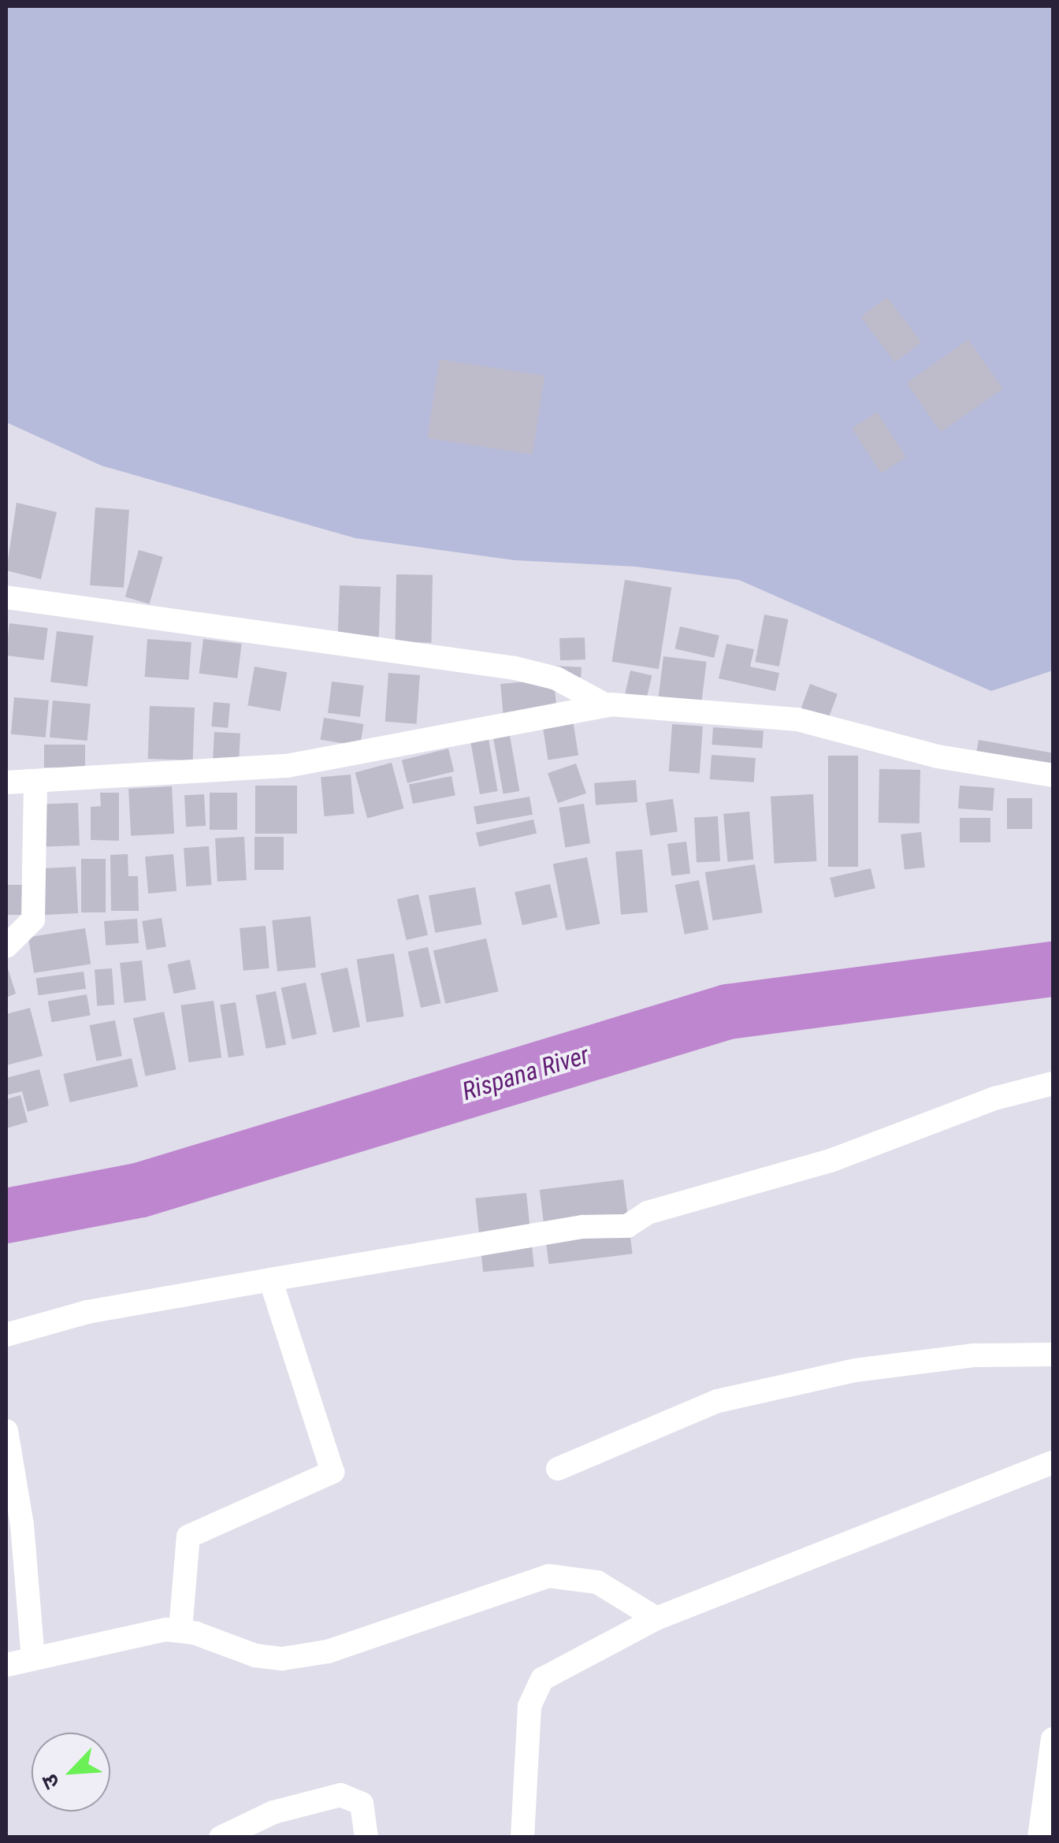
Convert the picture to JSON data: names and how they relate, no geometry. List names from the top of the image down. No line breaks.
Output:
{"water":["Rispana River"],"north":"bottom left"}
